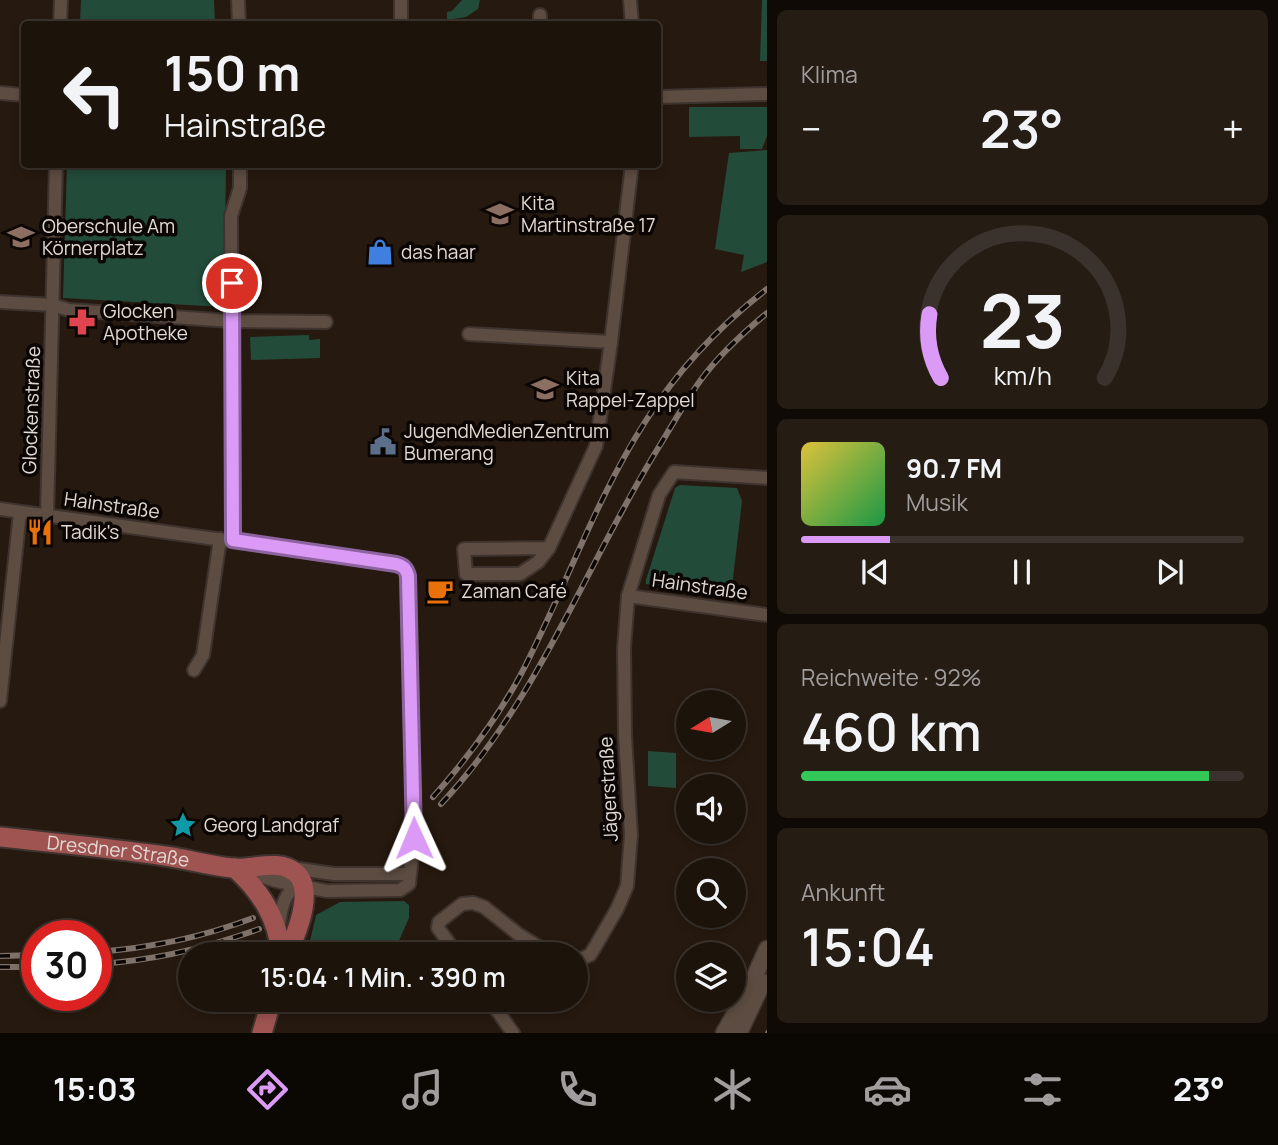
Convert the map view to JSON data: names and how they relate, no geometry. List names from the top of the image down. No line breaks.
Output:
{"streets":{"main road":["Dresdner Straße"],"street":["Glockenstraße","Hainstraße","Jägerstraße"]},"crossings":[["Glockenstraße","Hainstraße"],["Hainstraße","Jägerstraße"],["Hainstraße","Dresdner Straße"]],"places":{"school or university":["Kita Martinstraße 17","Oberschule Am Körnerplatz","Kita Rappel-Zappel"],"shop":["das haar"],"pharmacy":["Glocken Apotheke"],"public building":["JugendMedienZentrum Bumerang"],"restaurant":["Tadik's"],"cafe":["Zaman Café"],"place":["Georg Landgraf"]},"north":"left","page":{"tile":["Klima",["Reichweite · 92%","460 km"],["Ankunft","15:04"]],"turn":["150 m","Hainstraße"],"heat":["−","23°","+"],"song":["90.7 FM","Musik"],"limit":"30","trip":"15:04 · 1 Min. · 390 m","tabs":["15:03","23°"],"gauge":["23","km/h"]}}
